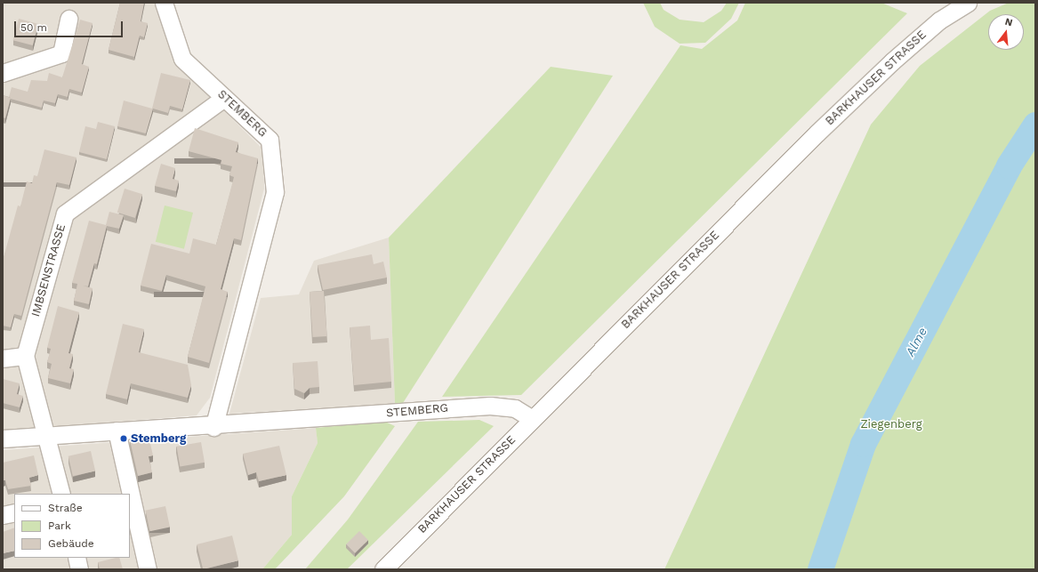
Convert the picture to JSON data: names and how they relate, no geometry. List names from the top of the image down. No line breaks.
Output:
{"streets":{"street":["BARKHAUSER STRASSE","STEMBERG","IMBSENSTRASSE"]},"crossings":[["BARKHAUSER STRASSE","STEMBERG"],["STEMBERG","IMBSENSTRASSE"]],"water":["Alme"],"parks":["Ziegenberg"],"places":["Stemberg"],"legend":["Straße","Park","Gebäude"],"scale_bar":"50 m","north":"top"}
